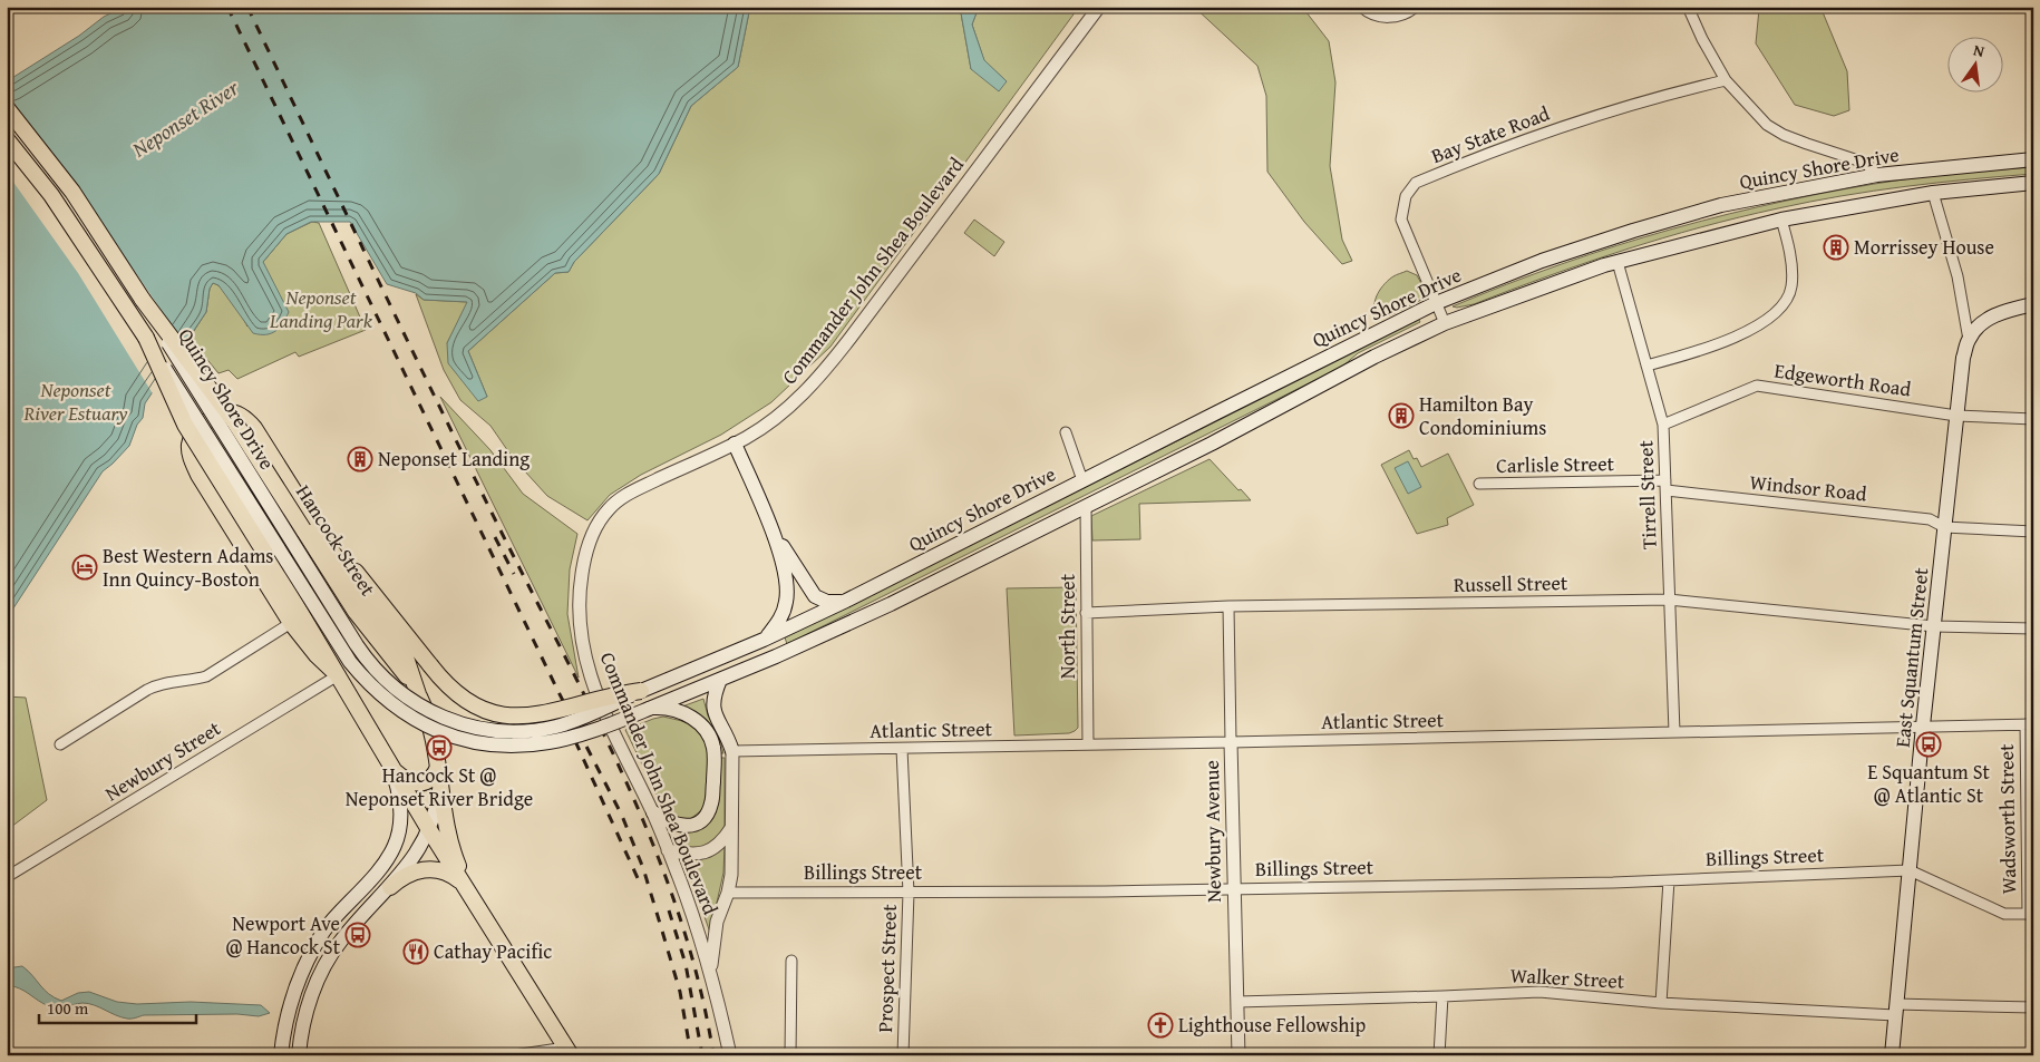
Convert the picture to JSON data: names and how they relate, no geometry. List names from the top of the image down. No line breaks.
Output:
{"streets":{"main road":["Quincy Shore Drive","Hancock Street","East Squantum Street"],"street":["Bay State Road","Commander John Shea Boulevard","Edgeworth Road","Carlisle Street","Windsor Road","Tirrell Street","Russell Street","North Street","Atlantic Street","Newbury Street","Wadsworth Street","Newbury Avenue","Billings Street","Prospect Street","Walker Street"]},"crossings":[["Bay State Road","Quincy Shore Drive"],["Quincy Shore Drive","Tirrell Street"],["Quincy Shore Drive","Hancock Street"],["Quincy Shore Drive","North Street"],["Edgeworth Road","Tirrell Street"],["Edgeworth Road","East Squantum Street"],["Carlisle Street","Windsor Road"],["Carlisle Street","Tirrell Street"],["Windsor Road","Tirrell Street"],["Windsor Road","East Squantum Street"],["Tirrell Street","Russell Street"],["Tirrell Street","Atlantic Street"],["Hancock Street","Newbury Street"],["Russell Street","North Street"],["Russell Street","East Squantum Street"],["Russell Street","Newbury Avenue"],["North Street","Atlantic Street"],["East Squantum Street","Atlantic Street"],["East Squantum Street","Billings Street"],["East Squantum Street","Walker Street"],["Atlantic Street","Wadsworth Street"],["Atlantic Street","Newbury Avenue"],["Atlantic Street","Prospect Street"],["Wadsworth Street","Billings Street"],["Newbury Avenue","Billings Street"],["Newbury Avenue","Walker Street"],["Billings Street","Prospect Street"]],"water":["Neponset River"],"parks":["Neponset Landing Park","Neponset River Estuary"],"places":{"building":["Morrissey House","Hamilton Bay Condominiums","Neponset Landing"],"hotel":["Best Western Adams Inn Quincy-Boston"],"bus stop":["E Squantum St @ Atlantic St","Hancock St @ Neponset River Bridge","Newport Ave @ Hancock St"],"restaurant":["Cathay Pacific"],"church":["Lighthouse Fellowship"]},"scale_bar":"100 m","north":"top"}
